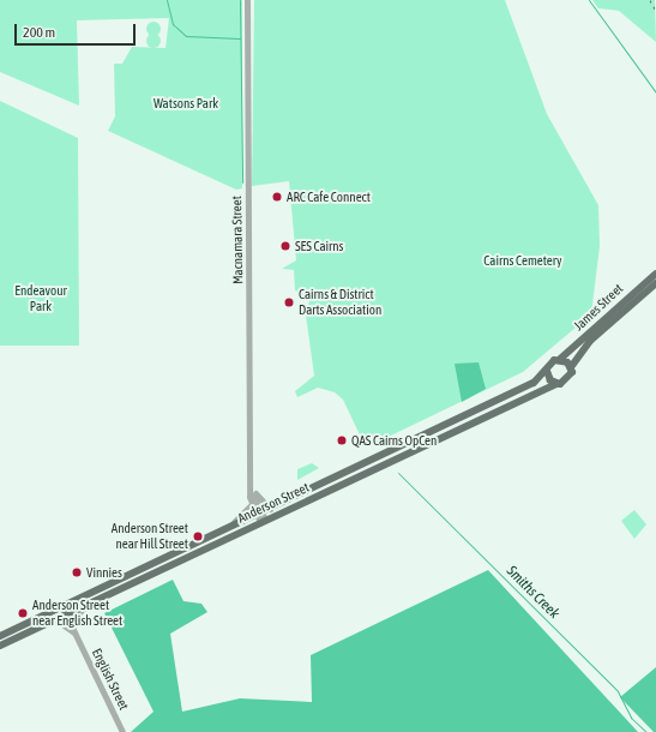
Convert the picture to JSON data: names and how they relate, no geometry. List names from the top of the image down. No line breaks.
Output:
{"streets":{"main road":["James Street","Anderson Street"],"street":["Macnamara Street","English Street"]},"crossings":[["Macnamara Street","Anderson Street"],["James Street","Anderson Street"],["Anderson Street","English Street"]],"water":["Smiths Creek"],"parks":["Watsons Park","Cairns Cemetery","Endeavour Park"],"places":["ARC Cafe Connect","SES Cairns","Cairns & District Darts Association","QAS Cairns OpCen","Anderson Street near Hill Street","Vinnies","Anderson Street near English Street"],"scale_bar":"200 m"}
